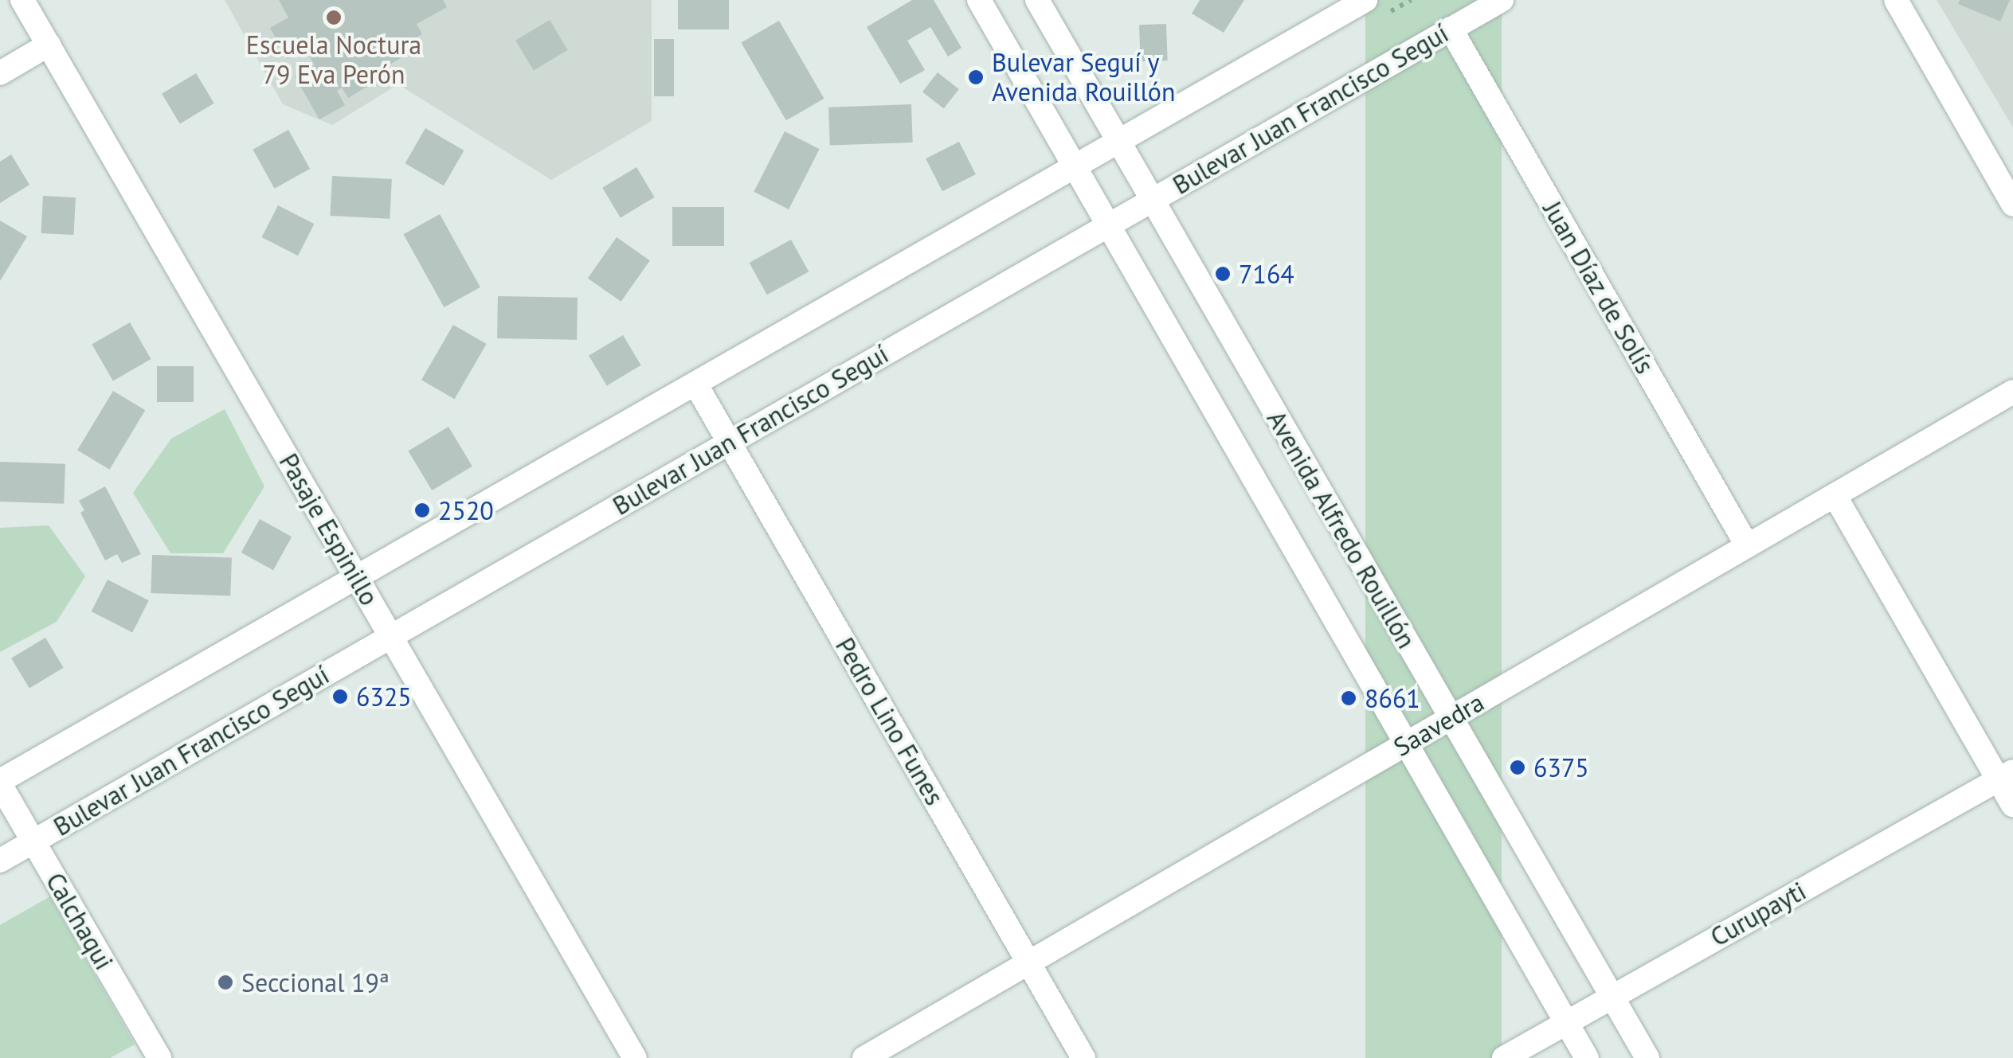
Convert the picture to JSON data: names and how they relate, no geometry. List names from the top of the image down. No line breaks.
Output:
{"streets":{"street":["Bulevar Juan Francisco Seguí","Juan Díaz de Solís","Pasaje Espinillo","Avenida Alfredo Rouillón","Pedro Lino Funes","Saavedra","Curupayti","Calchaqui"]},"crossings":[["Bulevar Juan Francisco Seguí","Juan Díaz de Solís"],["Bulevar Juan Francisco Seguí","Pasaje Espinillo"],["Bulevar Juan Francisco Seguí","Avenida Alfredo Rouillón"],["Bulevar Juan Francisco Seguí","Pedro Lino Funes"],["Bulevar Juan Francisco Seguí","Calchaqui"],["Juan Díaz de Solís","Saavedra"],["Avenida Alfredo Rouillón","Saavedra"],["Avenida Alfredo Rouillón","Curupayti"],["Pedro Lino Funes","Saavedra"]],"places":["Escuela Noctura 79 Eva Perón","Bulevar Seguí y Avenida Rouillón","7164","2520","6325","8661","6375","Seccional 19ª"]}
